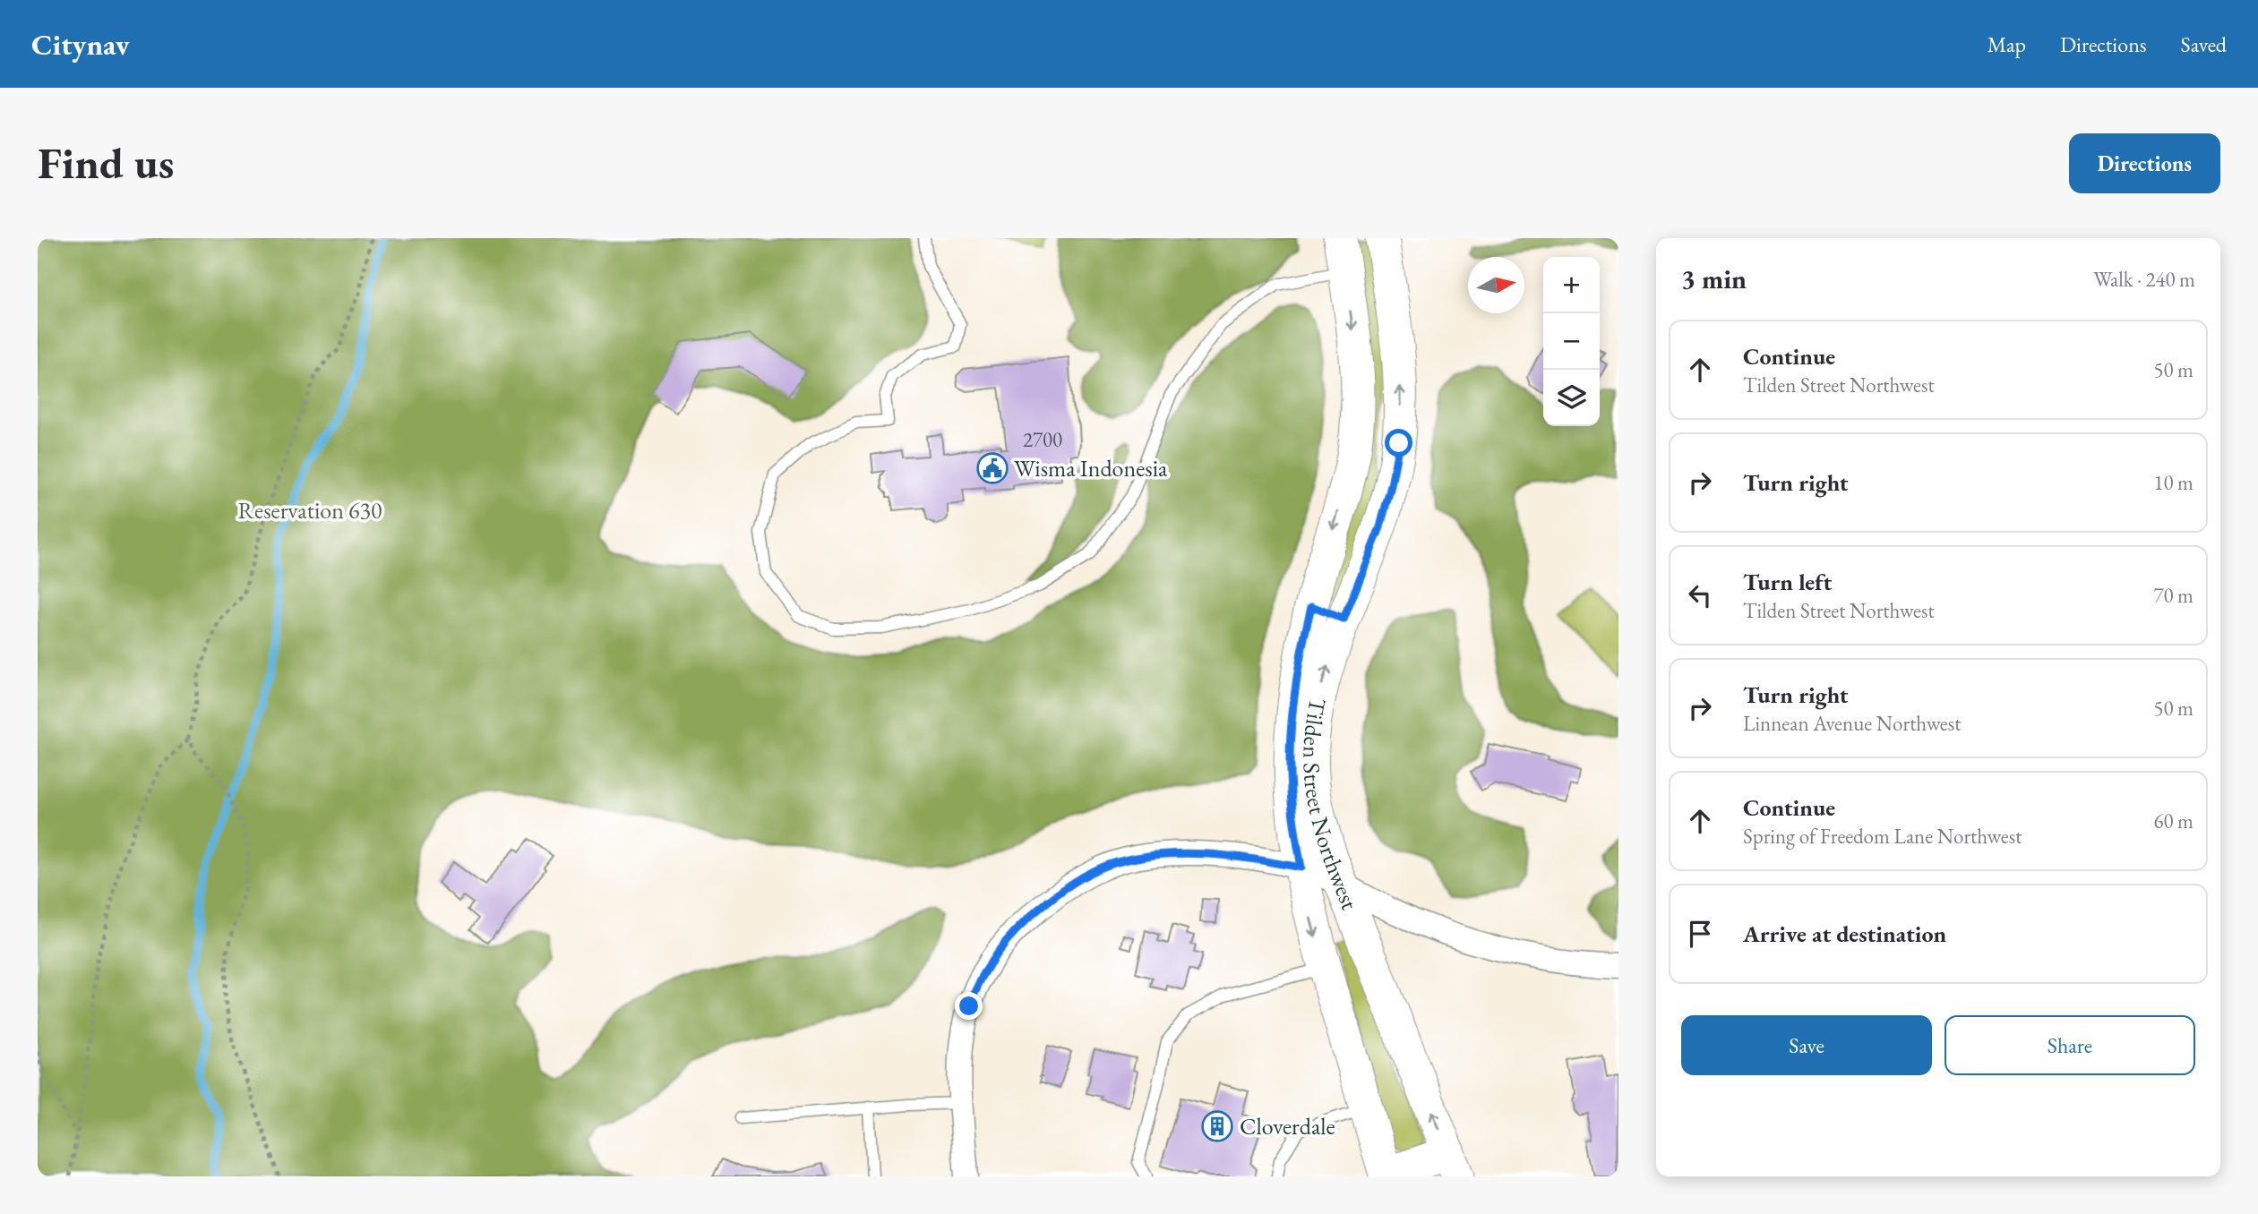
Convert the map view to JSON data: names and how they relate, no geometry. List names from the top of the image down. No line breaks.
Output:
{"streets":{"street":["Tilden Street Northwest"]},"parks":["Reservation 630"],"places":{"public building":["Wisma Indonesia"],"building":["Cloverdale"]},"house_numbers":["2700"],"north":"right","page":{"header":"Citynav","nav":["Map","Directions","Saved"],"buttons":["Directions",["Save","Share"]],"title":"Find us","heading":["3 min","Walk · 240 m"],"map_buttons":["+","−"],"list":[["Continue","Tilden Street Northwest","50 m"],["Turn right","10 m"],["Turn left","Tilden Street Northwest","70 m"],["Turn right","Linnean Avenue Northwest","50 m"],["Continue","Spring of Freedom Lane Northwest","60 m"],"Arrive at destination"]}}
